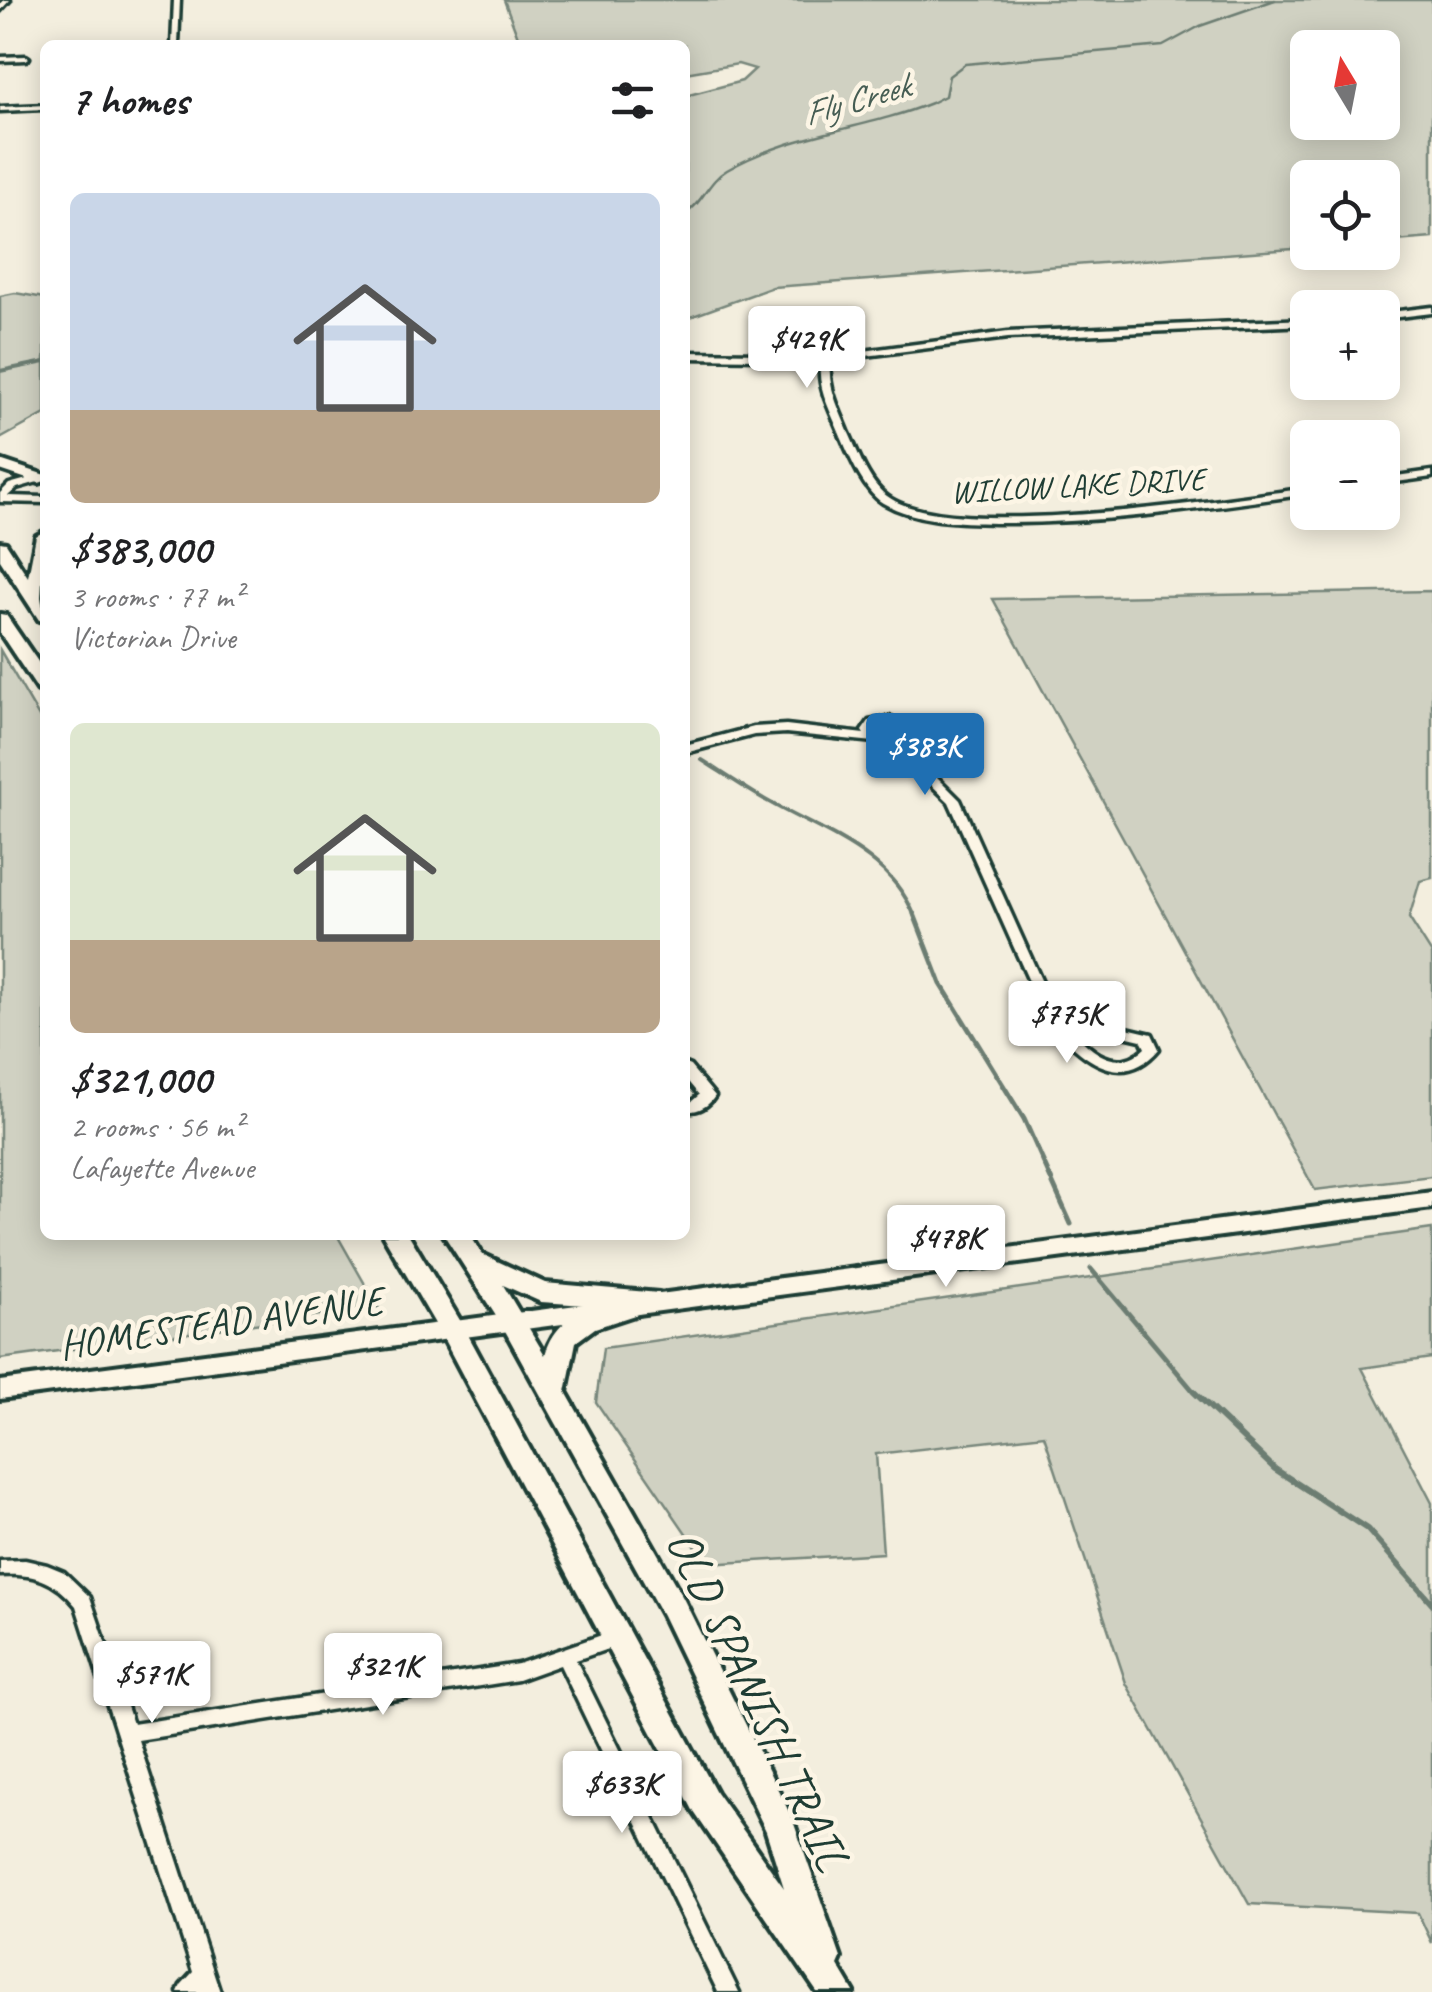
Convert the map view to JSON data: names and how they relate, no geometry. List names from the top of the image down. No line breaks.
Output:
{"streets":{"main road":["HOMESTEAD AVENUE","OLD SPANISH TRAIL"],"street":["WILLOW LAKE DRIVE"]},"crossings":[["HOMESTEAD AVENUE","OLD SPANISH TRAIL"]],"water":["Fly Creek"],"north":"top","page":{"map_buttons":["+","−"],"heading":"7 homes","list":[{"name":"$383,000","note":"3 rooms · 77 m² · Victorian Drive"},{"name":"$321,000","note":"2 rooms · 56 m² · Lafayette Avenue"}],"price":["$429K","$383K","$775K","$478K","$321K","$571K","$633K"]}}
